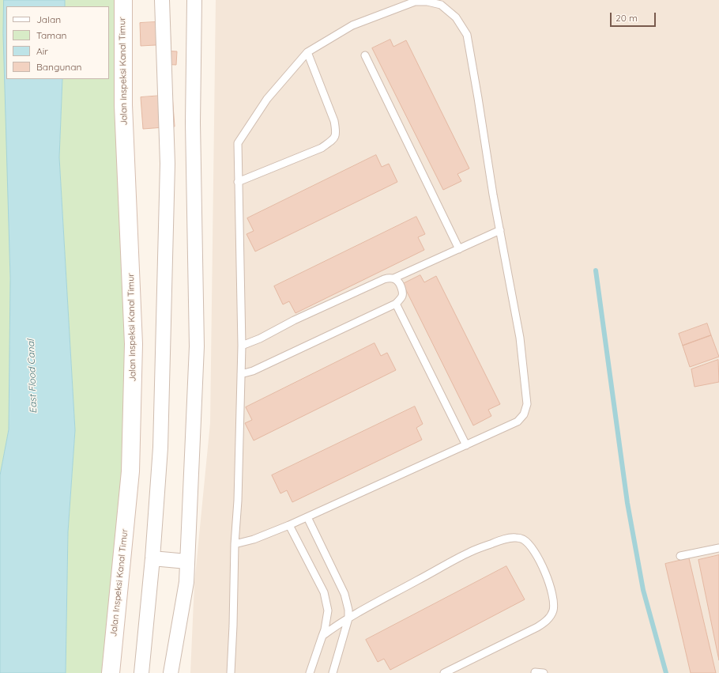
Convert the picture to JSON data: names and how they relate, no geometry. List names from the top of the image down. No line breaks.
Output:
{"streets":{"street":["Jalan Inspeksi Kanal Timur"]},"water":["East Flood Canal"],"legend":["Jalan","Taman","Air","Bangunan"],"scale_bar":"20 m"}
